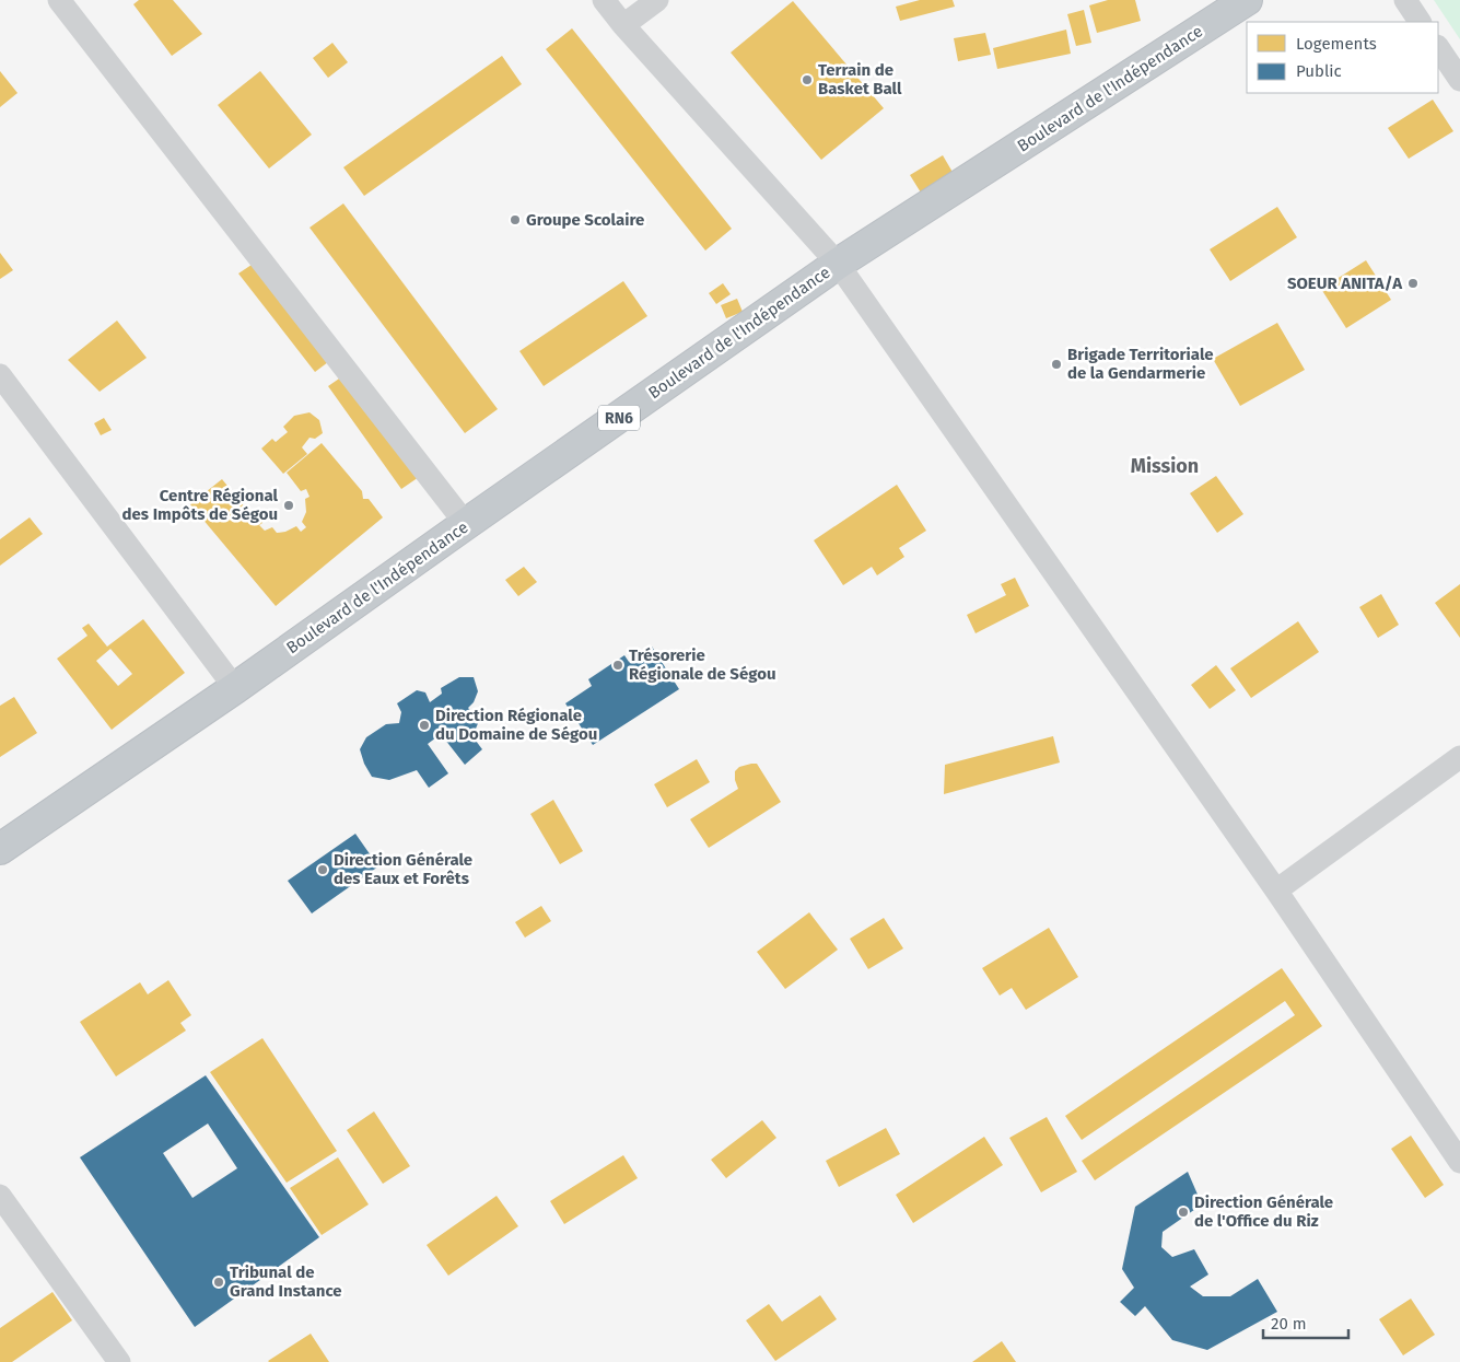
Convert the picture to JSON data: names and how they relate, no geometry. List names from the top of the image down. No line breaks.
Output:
{"streets":{"highway":["Boulevard de l'Indépendance","RN6"]},"districts":["Mission"],"places":["Terrain de Basket Ball","Groupe Scolaire","SOEUR ANITA/A","Brigade Territoriale de la Gendarmerie","Centre Régional des Impôts de Ségou","Trésorerie Régionale de Ségou","Direction Régionale du Domaine de Ségou","Direction Générale des Eaux et Forêts","Direction Générale de l'Office du Riz","Tribunal de Grand Instance"],"legend":["Logements","Public"],"scale_bar":"20 m"}
